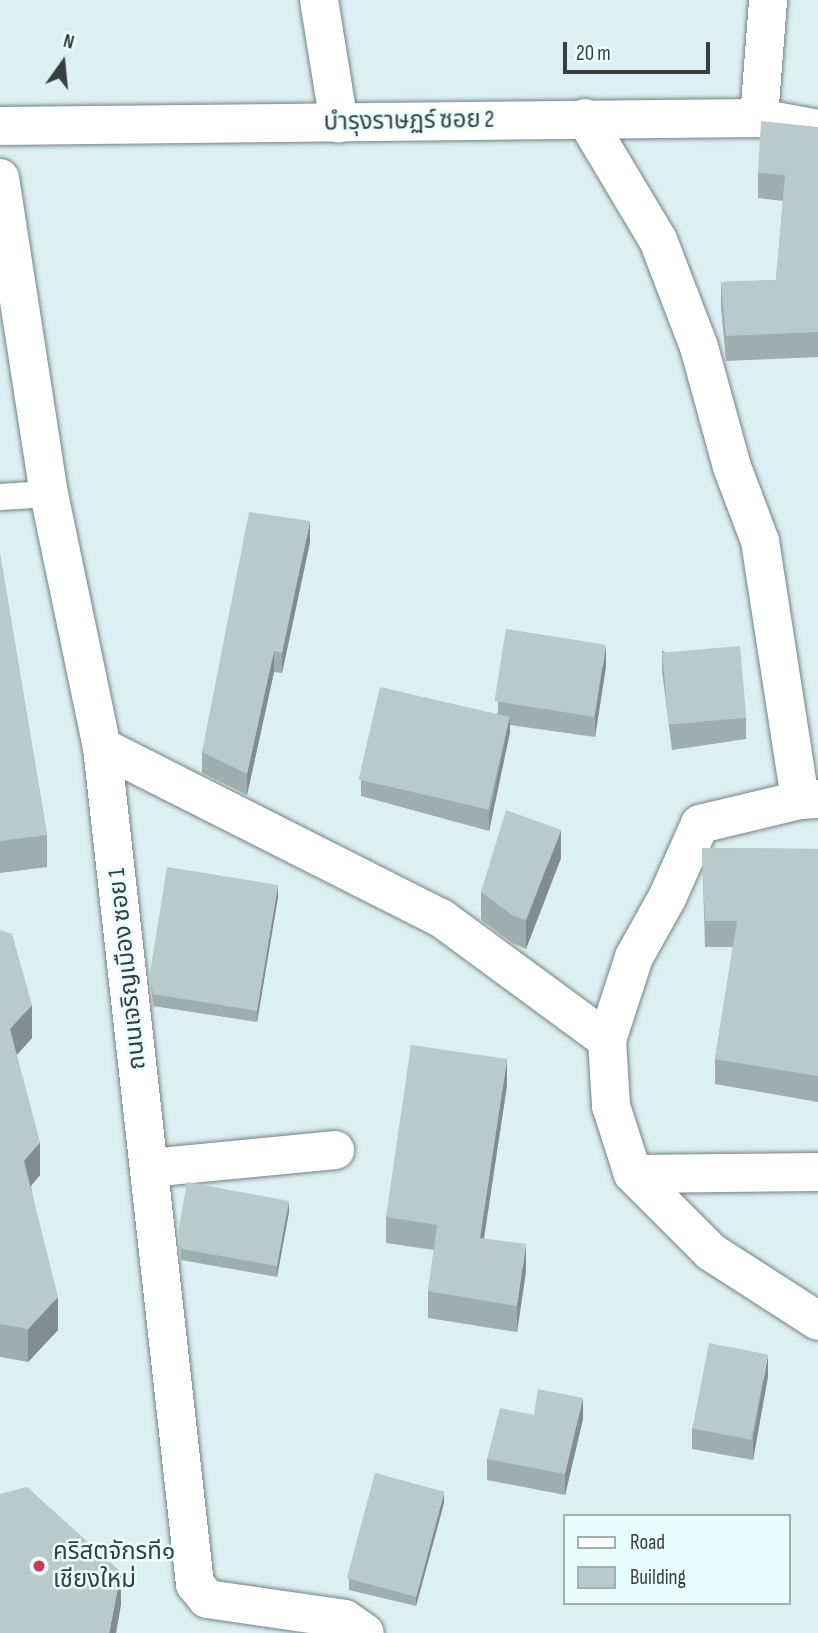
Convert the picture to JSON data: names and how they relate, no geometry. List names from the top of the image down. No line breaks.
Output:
{"streets":{"street":["บำรุงราษฏร์ ซอย 2","ถนนเจริญเมือง ซอย 1"]},"places":["คริสตจักรที๑ เชียงใหม่"],"legend":["Road","Building"],"scale_bar":"20 m","north":"top"}
